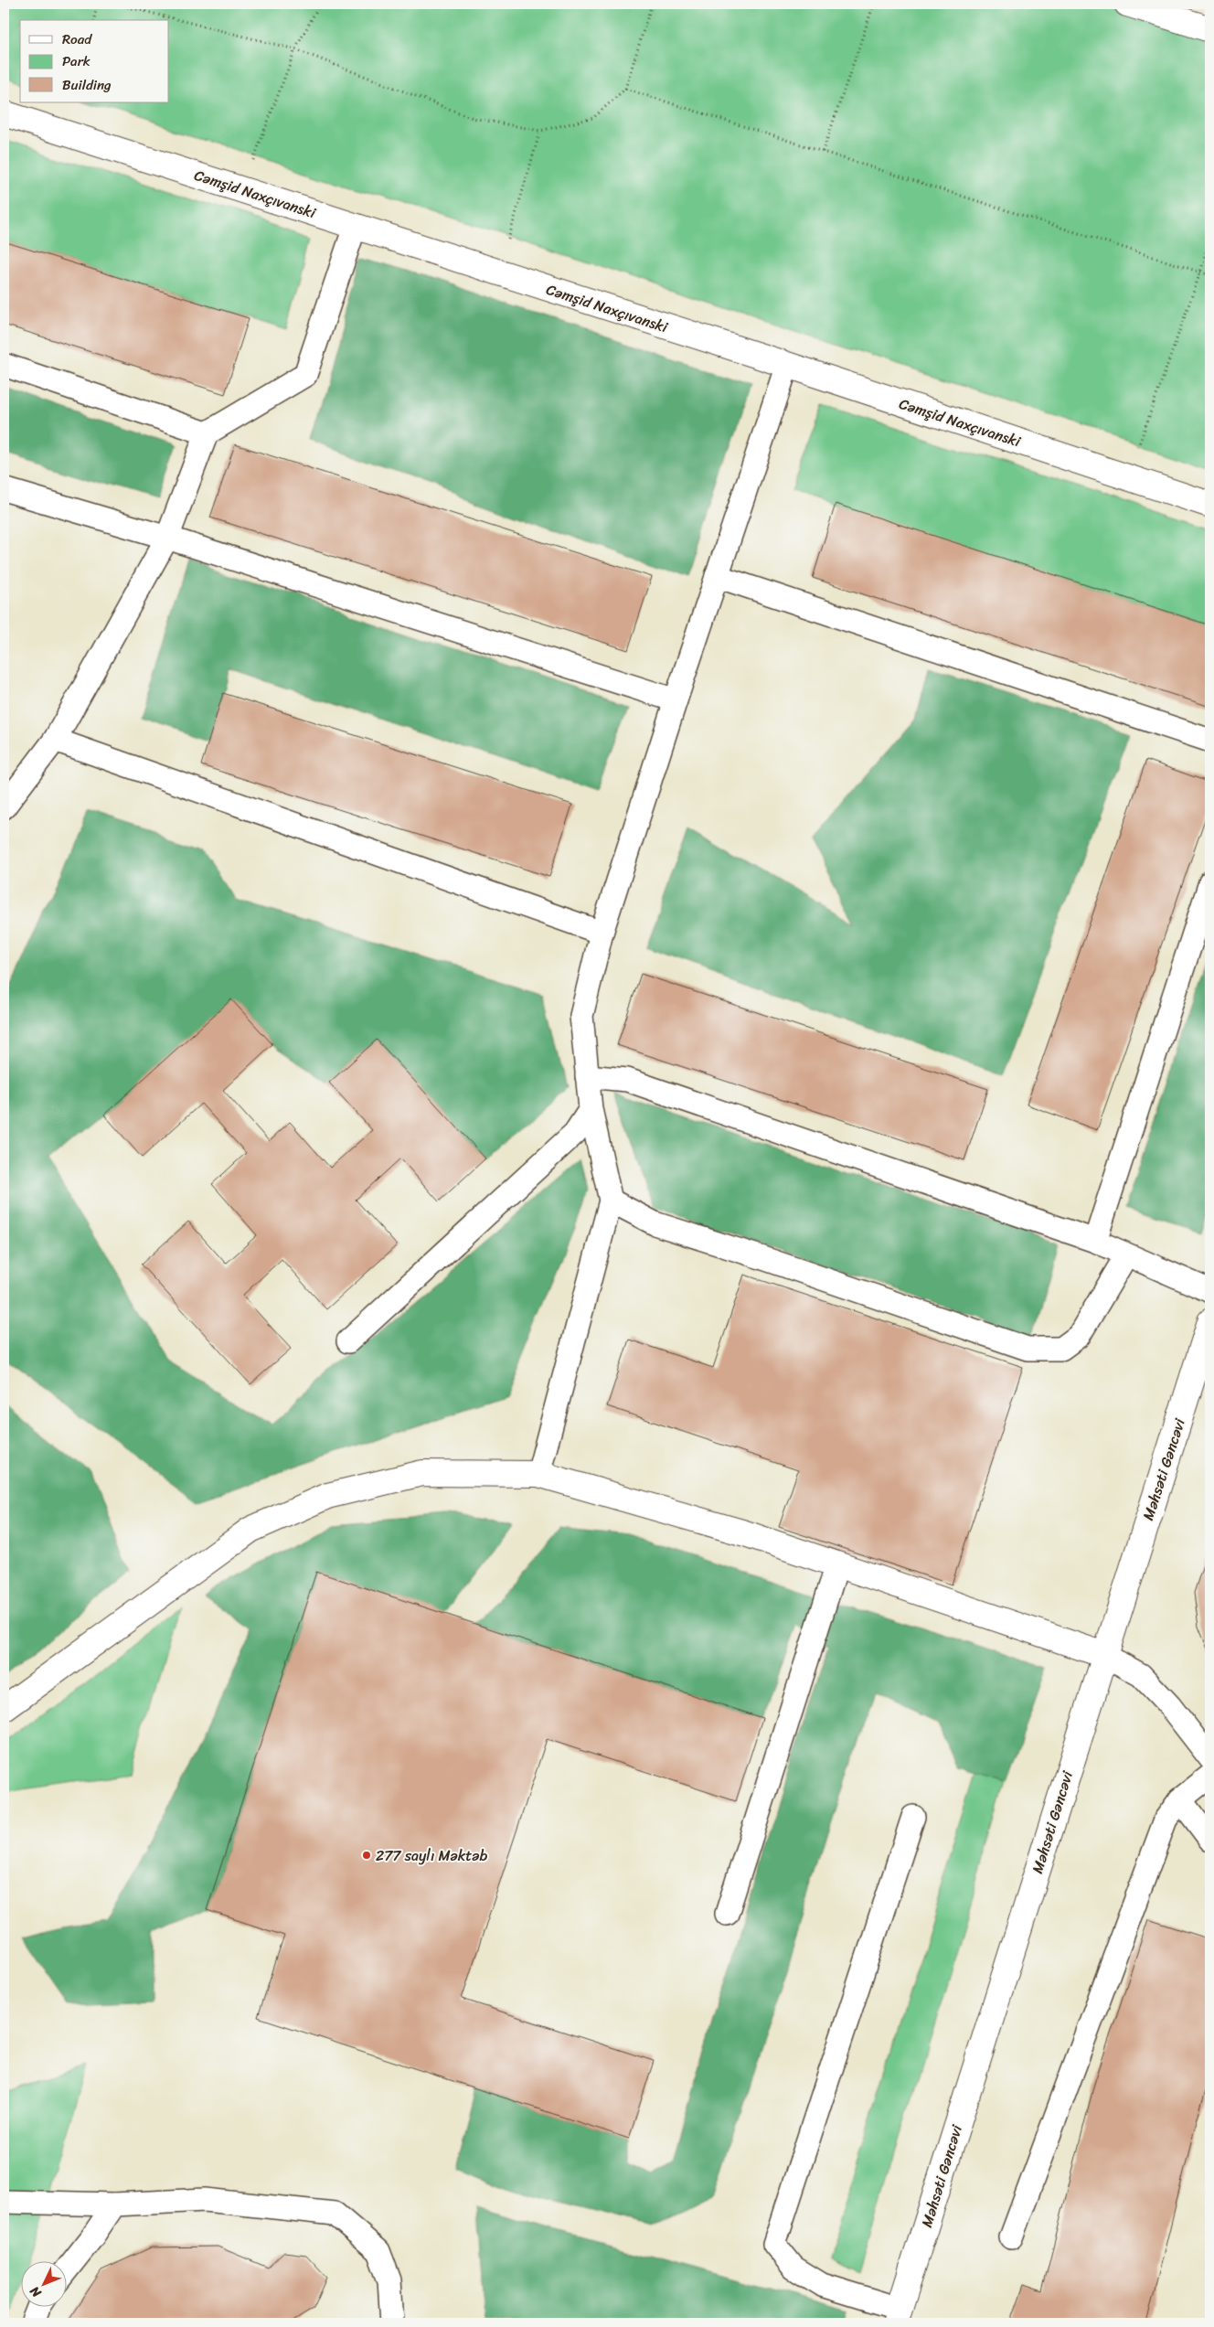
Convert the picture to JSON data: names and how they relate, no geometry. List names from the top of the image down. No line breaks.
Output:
{"streets":{"street":["Cəmşid Naxçıvanski","Məhsəti Gəncəvi"]},"places":["277 saylı Məktəb"],"legend":["Road","Park","Building"],"north":"bottom left"}
